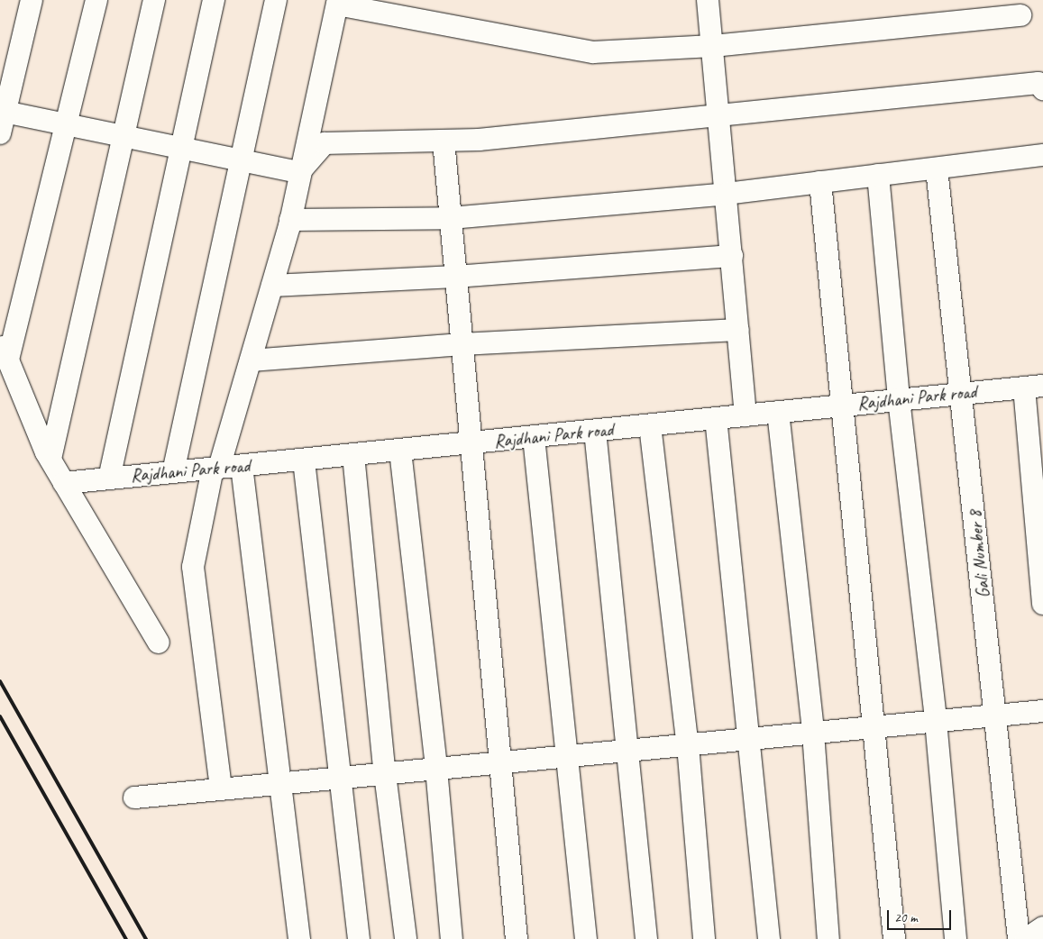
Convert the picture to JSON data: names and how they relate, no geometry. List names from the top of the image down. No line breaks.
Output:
{"streets":{"street":["Rajdhani Park road","Gali Number 8"]},"crossings":[["Rajdhani Park road","Gali Number 8"]],"scale_bar":"20 m"}
